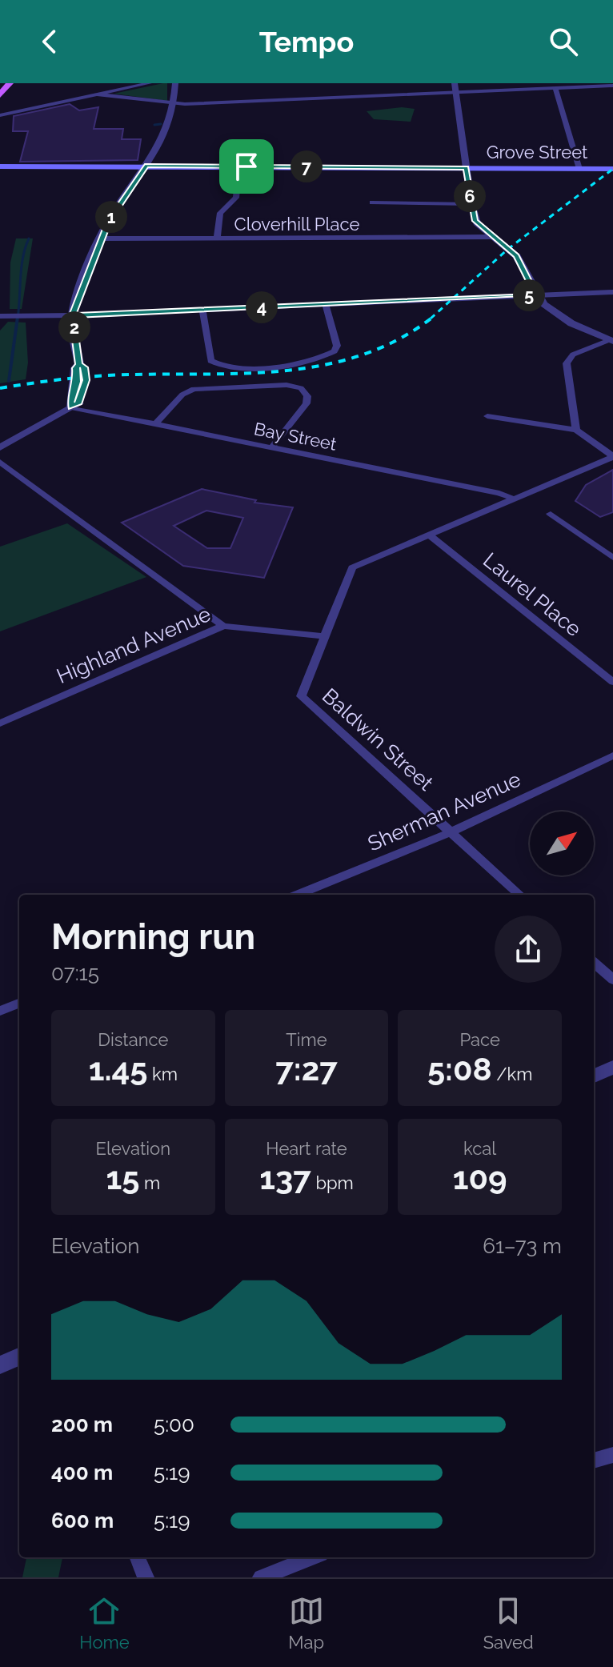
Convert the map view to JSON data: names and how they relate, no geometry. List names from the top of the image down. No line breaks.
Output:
{"streets":{"main road":["Grove Street"],"street":["Cloverhill Place","Bay Street","Laurel Place","Highland Avenue","Baldwin Street","Sherman Avenue"]},"crossings":[["Laurel Place","Baldwin Street"],["Highland Avenue","Baldwin Street"],["Baldwin Street","Sherman Avenue"]],"north":"top right","page":{"header":"Tempo","pins":["7","6","1","5","4","2"],"heading":["Morning run","07:15"],"stats":[["Distance","1.45 km"],["Time","7:27"],["Pace","5:08 /km"],["Elevation","15 m"],["Heart rate","137 bpm"],["kcal","109"]],"chart":["Elevation","61–73 m"],"list":[{"name":"200 m","note":"5:00"},{"name":"400 m","note":"5:19"},{"name":"600 m","note":"5:19"}],"tabs":["Home","Map","Saved"]}}
